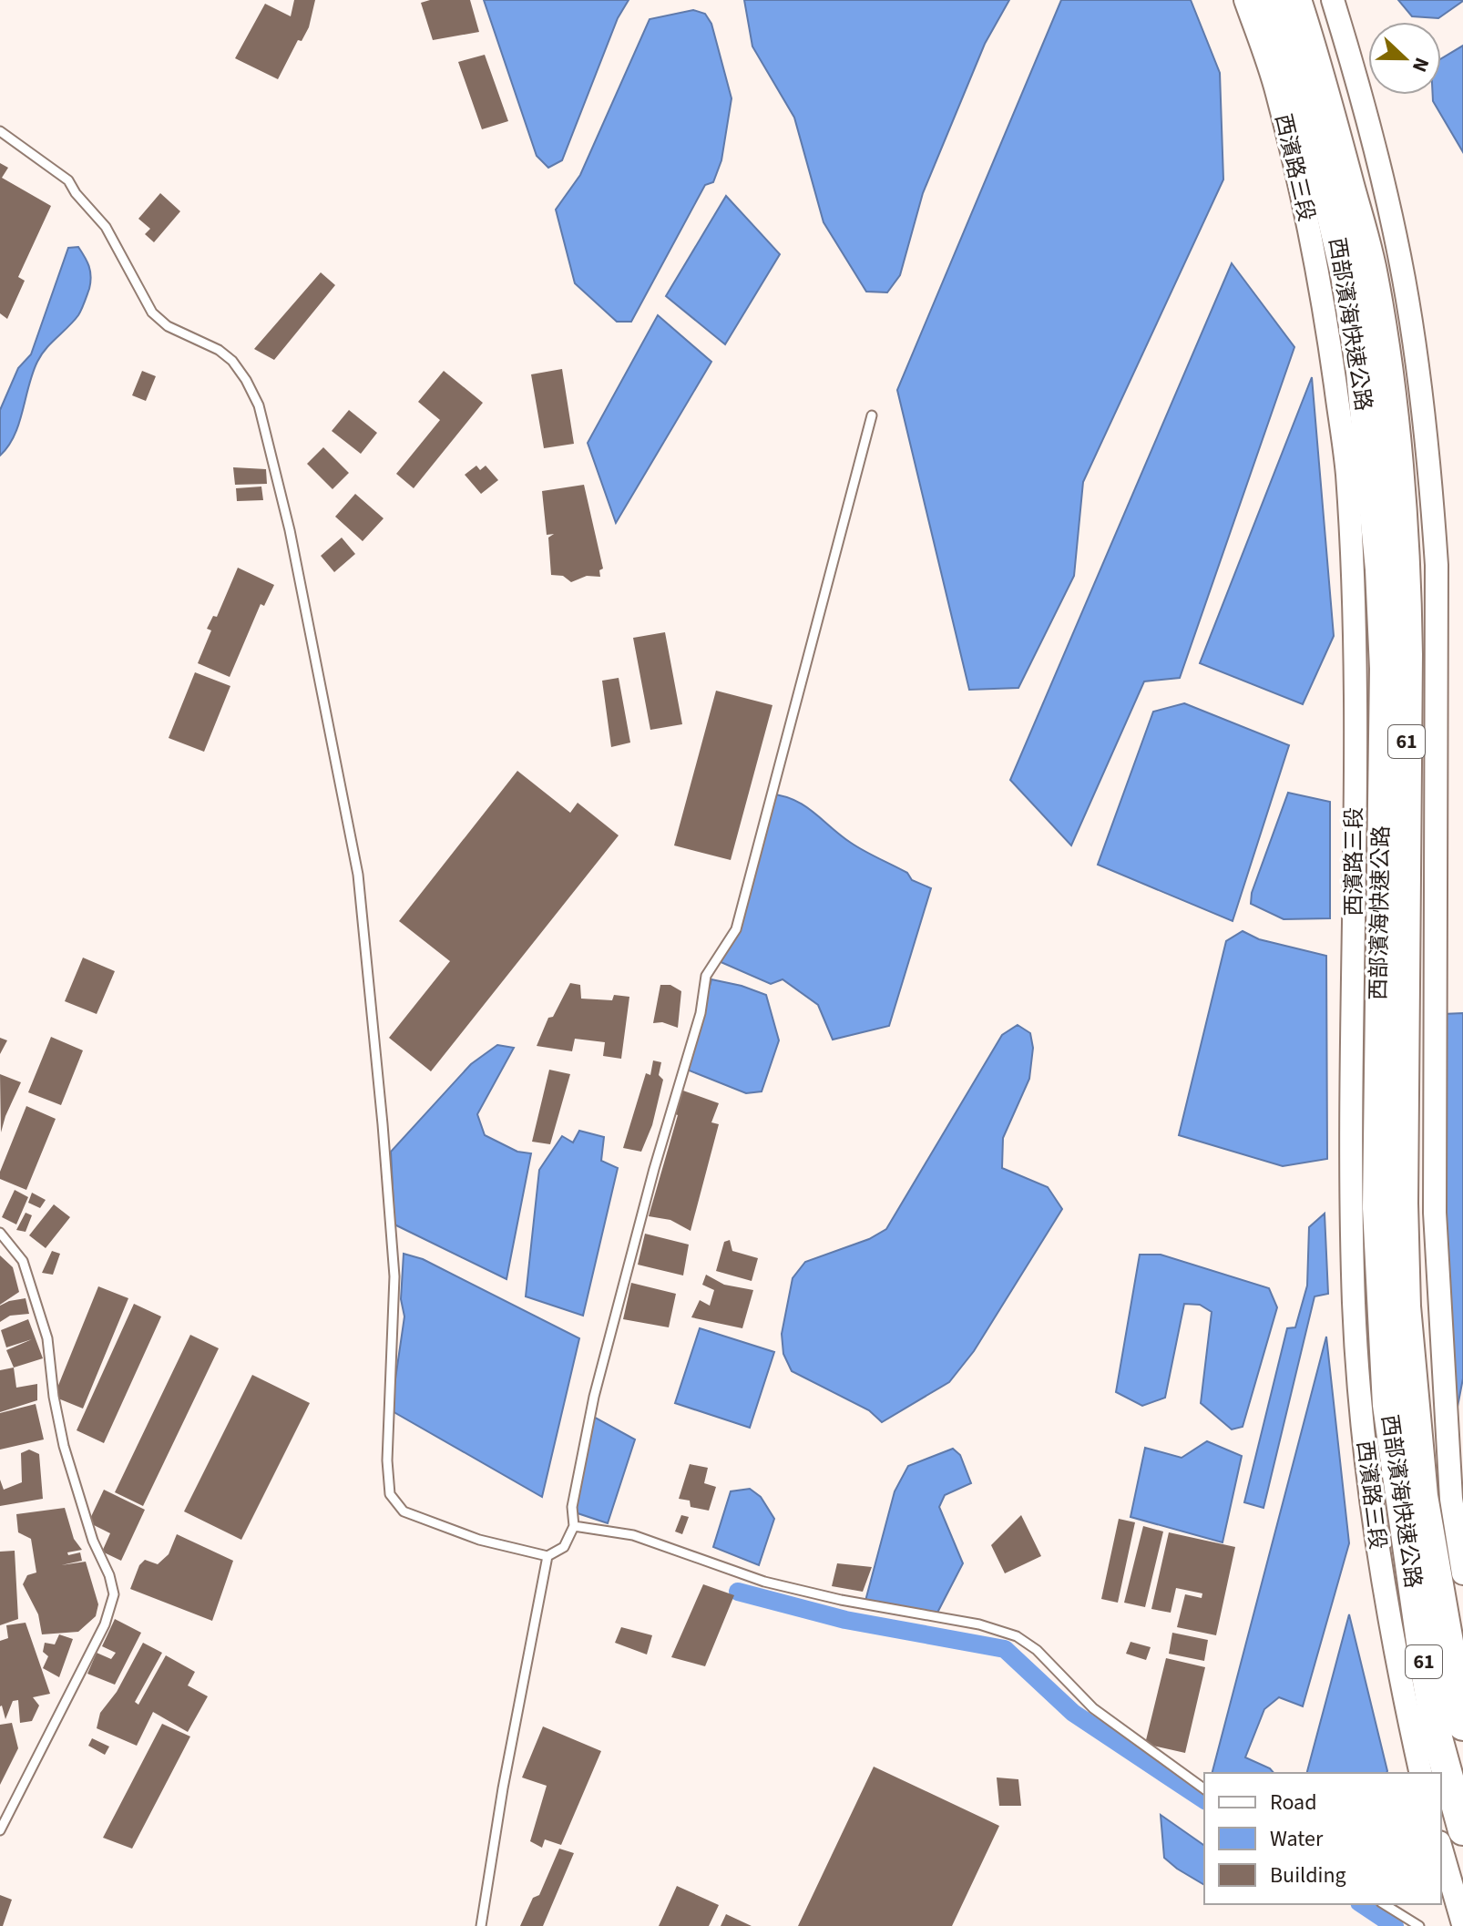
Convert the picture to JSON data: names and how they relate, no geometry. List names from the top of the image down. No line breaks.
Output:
{"streets":{"highway":["西部濱海快速公路","61"],"street":["西濱路三段"]},"legend":["Road","Water","Building"],"north":"right"}
